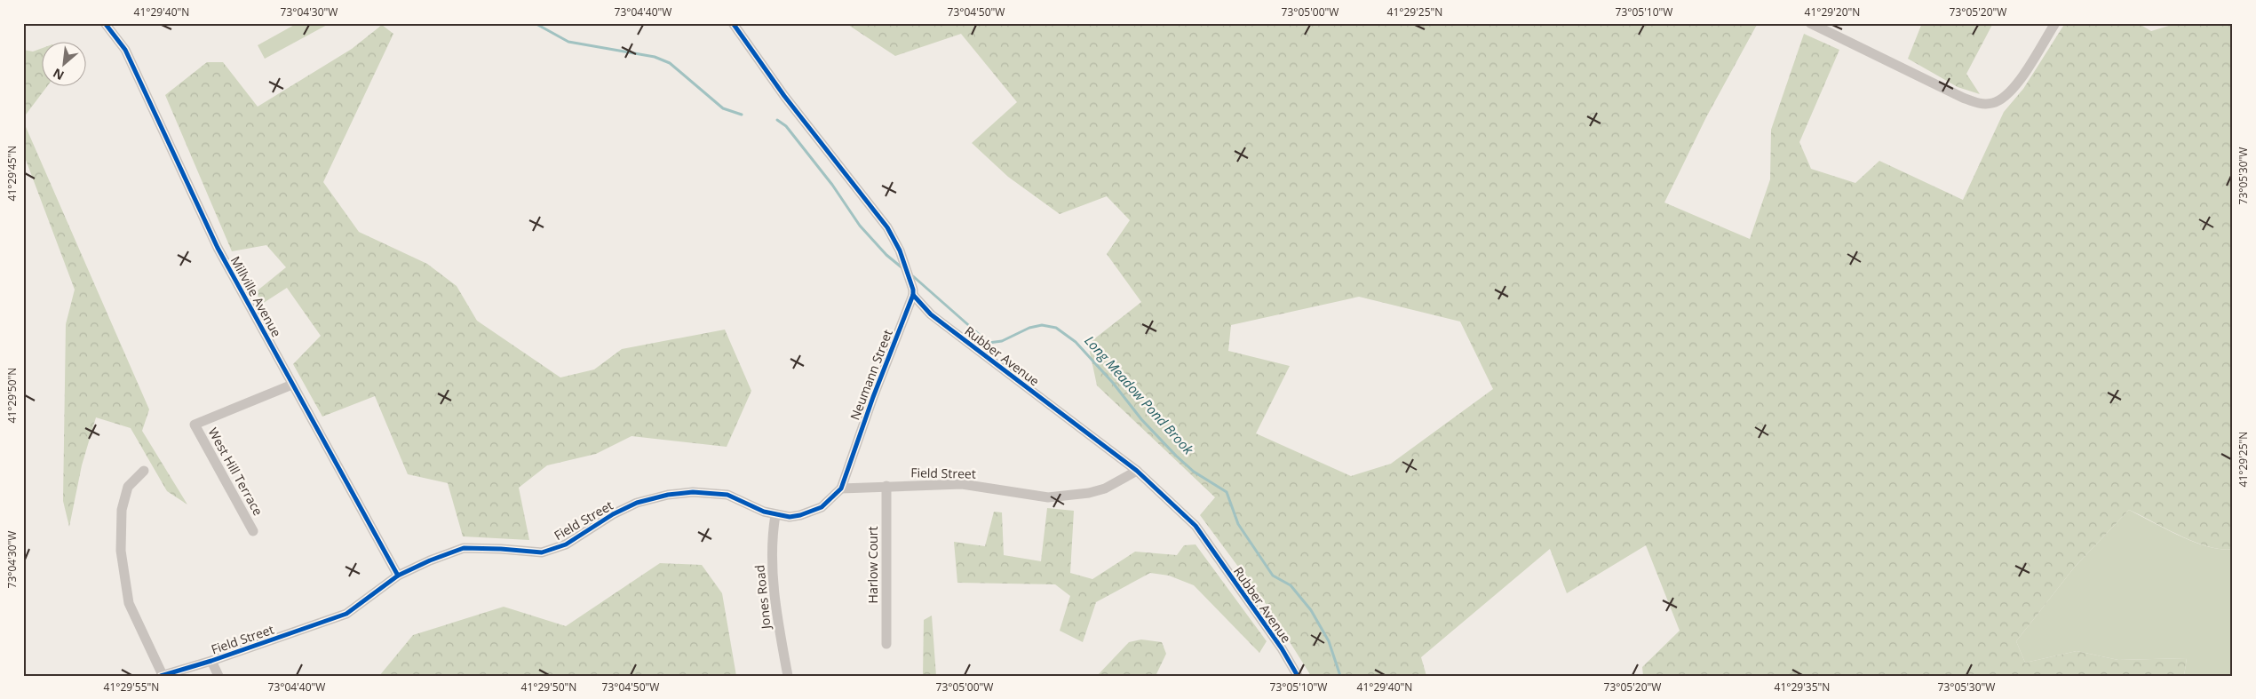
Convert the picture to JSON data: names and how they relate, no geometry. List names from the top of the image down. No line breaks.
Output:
{"streets":{"street":["Millville Avenue","Rubber Avenue","Neumann Street","West Hill Terrace","Field Street","Harlow Court","Jones Road"]},"crossings":[["Millville Avenue","West Hill Terrace"],["Millville Avenue","Field Street"],["Rubber Avenue","Neumann Street"],["Rubber Avenue","Field Street"],["Neumann Street","Field Street"],["Field Street","Harlow Court"],["Field Street","Jones Road"]],"water":["Long Meadow Pond Brook"],"north":"bottom left","coordinates":["41°29'40\"N","73°04'30\"W","73°04'40\"W","73°04'50\"W","73°05'00\"W","41°29'25\"N","73°05'10\"W","41°29'20\"N","73°05'20\"W","41°29'45\"N","73°05'30\"W","41°29'50\"N","41°29'55\"N","41°29'35\"N"]}
